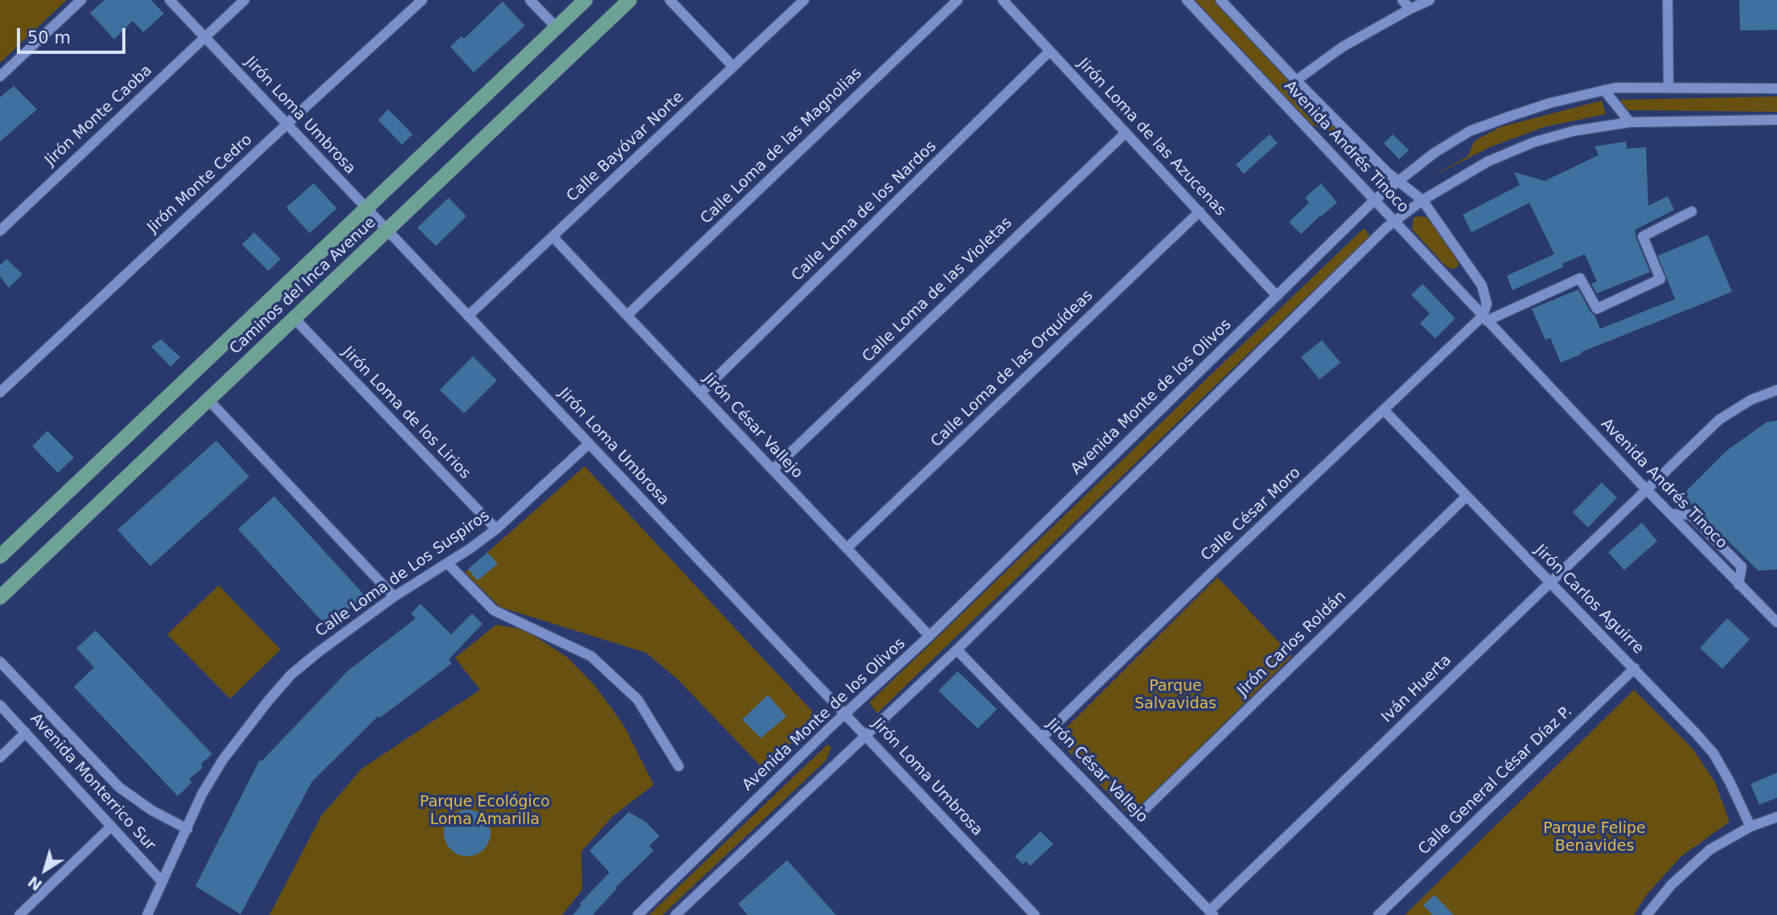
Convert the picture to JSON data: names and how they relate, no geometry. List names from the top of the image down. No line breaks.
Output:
{"streets":{"main road":["Caminos del Inca Avenue"],"street":["Jirón Monte Caoba","Jirón Loma Umbrosa","Jirón Loma de las Azucenas","Calle Loma de las Magnolias","Calle Bayóvar Norte","Avenida Andrés Tinoco","Jirón Monte Cedro","Calle Loma de los Nardos","Calle Loma de las Violetas","Calle Loma de las Orquídeas","Avenida Monte de los Olivos","Jirón Loma de los Lirios","Jirón César Vallejo","Calle César Moro","Calle Loma de Los Suspiros","Jirón Carlos Aguirre","Jirón Carlos Roldán","Iván Huerta","Calle General César Díaz P.","Avenida Monterrico Sur"]},"crossings":[["Jirón Monte Caoba","Jirón Loma Umbrosa"],["Jirón Loma Umbrosa","Calle Bayóvar Norte"],["Jirón Loma Umbrosa","Jirón Monte Cedro"],["Jirón Loma Umbrosa","Caminos del Inca Avenue"],["Jirón Loma Umbrosa","Avenida Monte de los Olivos"],["Jirón Loma Umbrosa","Calle Loma de Los Suspiros"],["Jirón Loma de las Azucenas","Calle Loma de los Nardos"],["Jirón Loma de las Azucenas","Calle Loma de las Violetas"],["Jirón Loma de las Azucenas","Calle Loma de las Orquídeas"],["Jirón Loma de las Azucenas","Avenida Monte de los Olivos"],["Calle Loma de las Magnolias","Jirón César Vallejo"],["Calle Bayóvar Norte","Jirón César Vallejo"],["Avenida Andrés Tinoco","Avenida Monte de los Olivos"],["Avenida Andrés Tinoco","Calle César Moro"],["Avenida Andrés Tinoco","Iván Huerta"],["Calle Loma de los Nardos","Jirón César Vallejo"],["Caminos del Inca Avenue","Jirón Loma de los Lirios"],["Calle Loma de las Violetas","Jirón César Vallejo"],["Calle Loma de las Orquídeas","Jirón César Vallejo"],["Avenida Monte de los Olivos","Jirón César Vallejo"],["Jirón Loma de los Lirios","Calle Loma de Los Suspiros"],["Jirón César Vallejo","Calle César Moro"],["Jirón César Vallejo","Iván Huerta"],["Calle César Moro","Jirón Carlos Aguirre"],["Calle Loma de Los Suspiros","Avenida Monterrico Sur"],["Jirón Carlos Aguirre","Jirón Carlos Roldán"],["Jirón Carlos Aguirre","Iván Huerta"],["Jirón Carlos Aguirre","Calle General César Díaz P."]],"parks":["Parque Salvavidas","Parque Ecológico Loma Amarilla","Parque Felipe Benavides"],"scale_bar":"50 m","north":"bottom left"}
